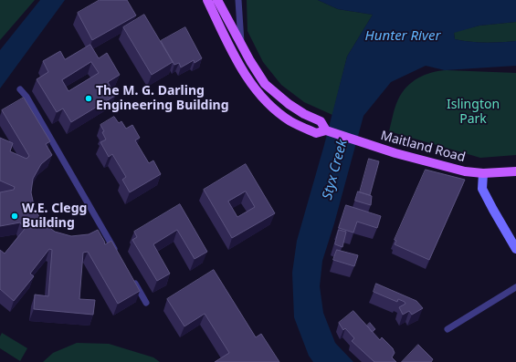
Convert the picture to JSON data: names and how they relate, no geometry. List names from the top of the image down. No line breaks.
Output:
{"streets":{"main road":["Maitland Road"]},"water":["Hunter River","Styx Creek"],"parks":["Islington Park"],"places":["The M. G. Darling Engineering Building","W.E. Clegg Building"]}
